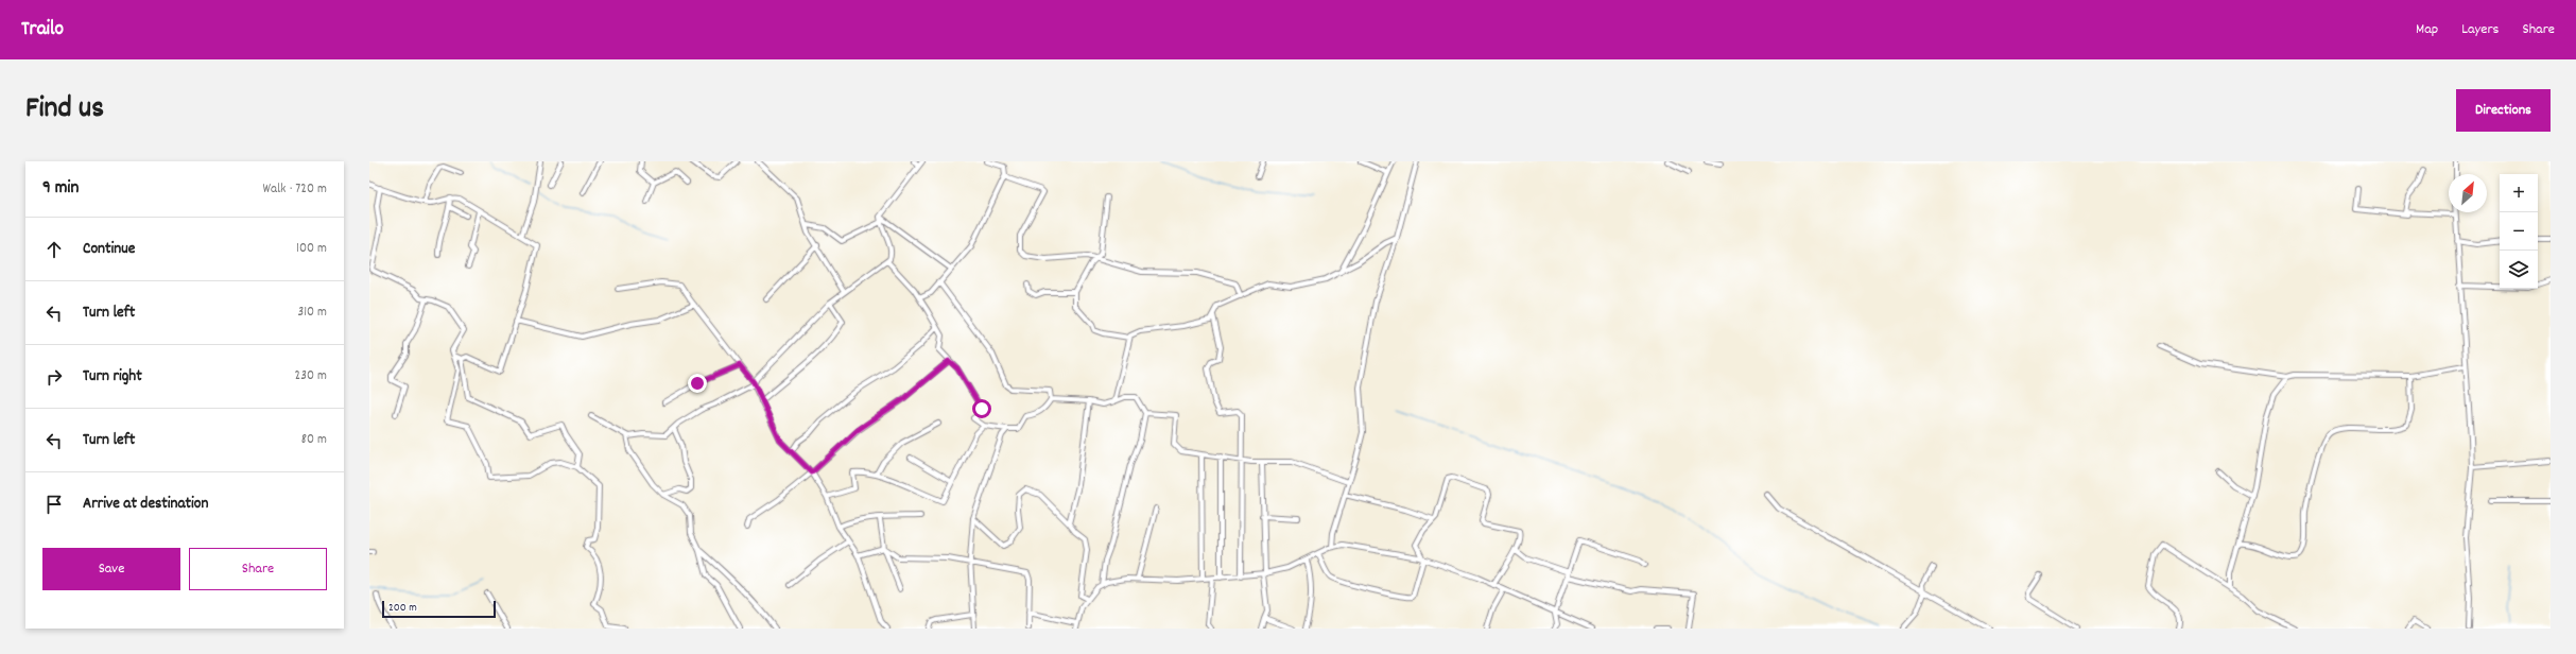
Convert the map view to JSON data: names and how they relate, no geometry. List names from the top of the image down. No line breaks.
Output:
{"scale_bar":"200 m","north":"top right","page":{"header":"Trailo","nav":["Map","Layers","Share"],"title":"Find us","buttons":["Directions",["Save","Share"]],"heading":["9 min","Walk · 720 m"],"map_buttons":["+","−"],"list":[["Continue","100 m"],["Turn left","310 m"],["Turn right","230 m"],["Turn left","80 m"],"Arrive at destination"],"scale":"200 m"}}
